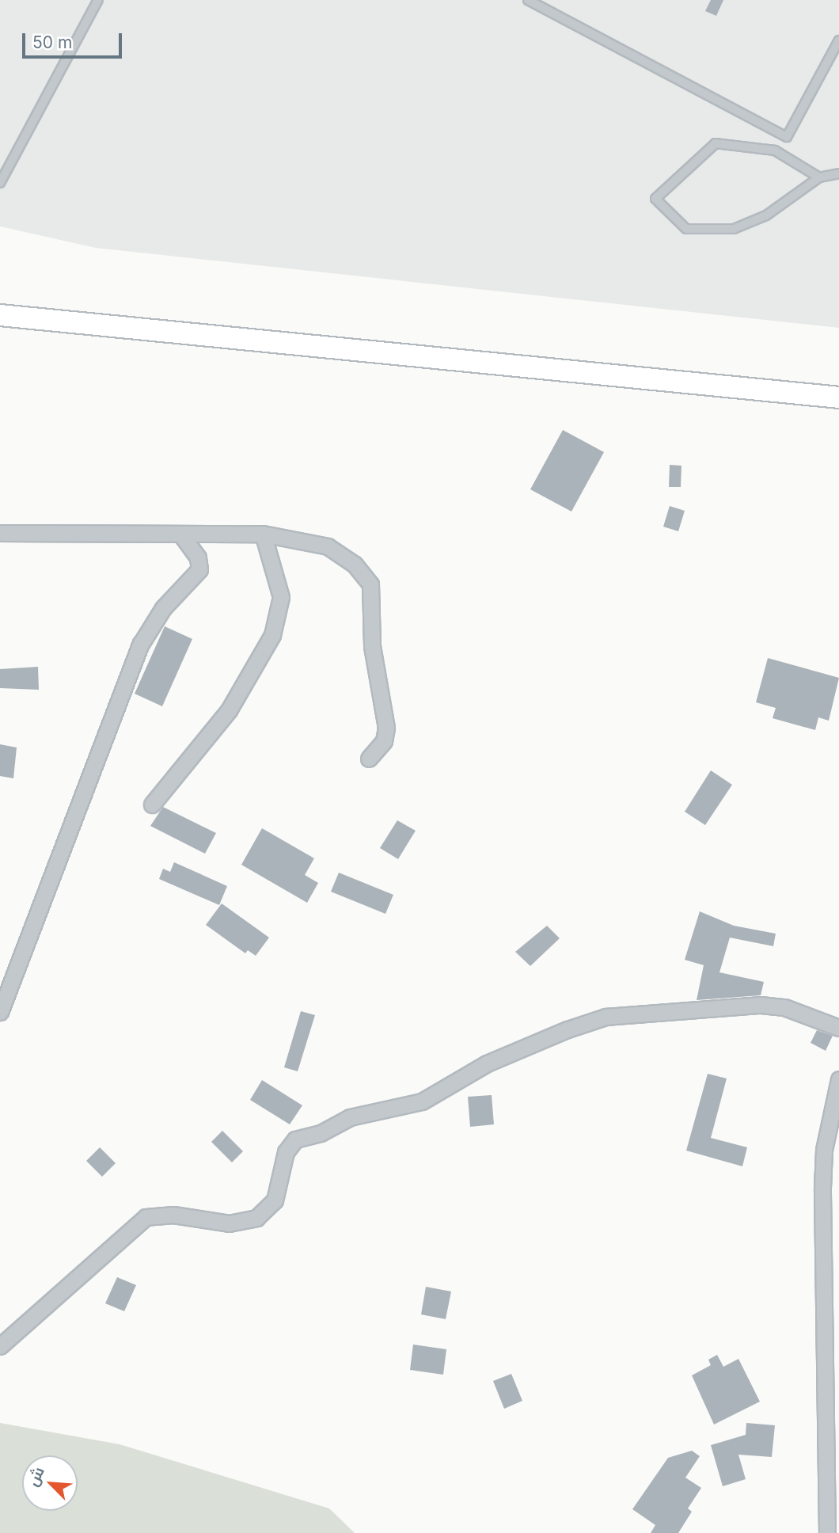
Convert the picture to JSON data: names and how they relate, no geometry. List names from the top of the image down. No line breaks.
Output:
{"scale_bar":"50 m","north":"top left"}
